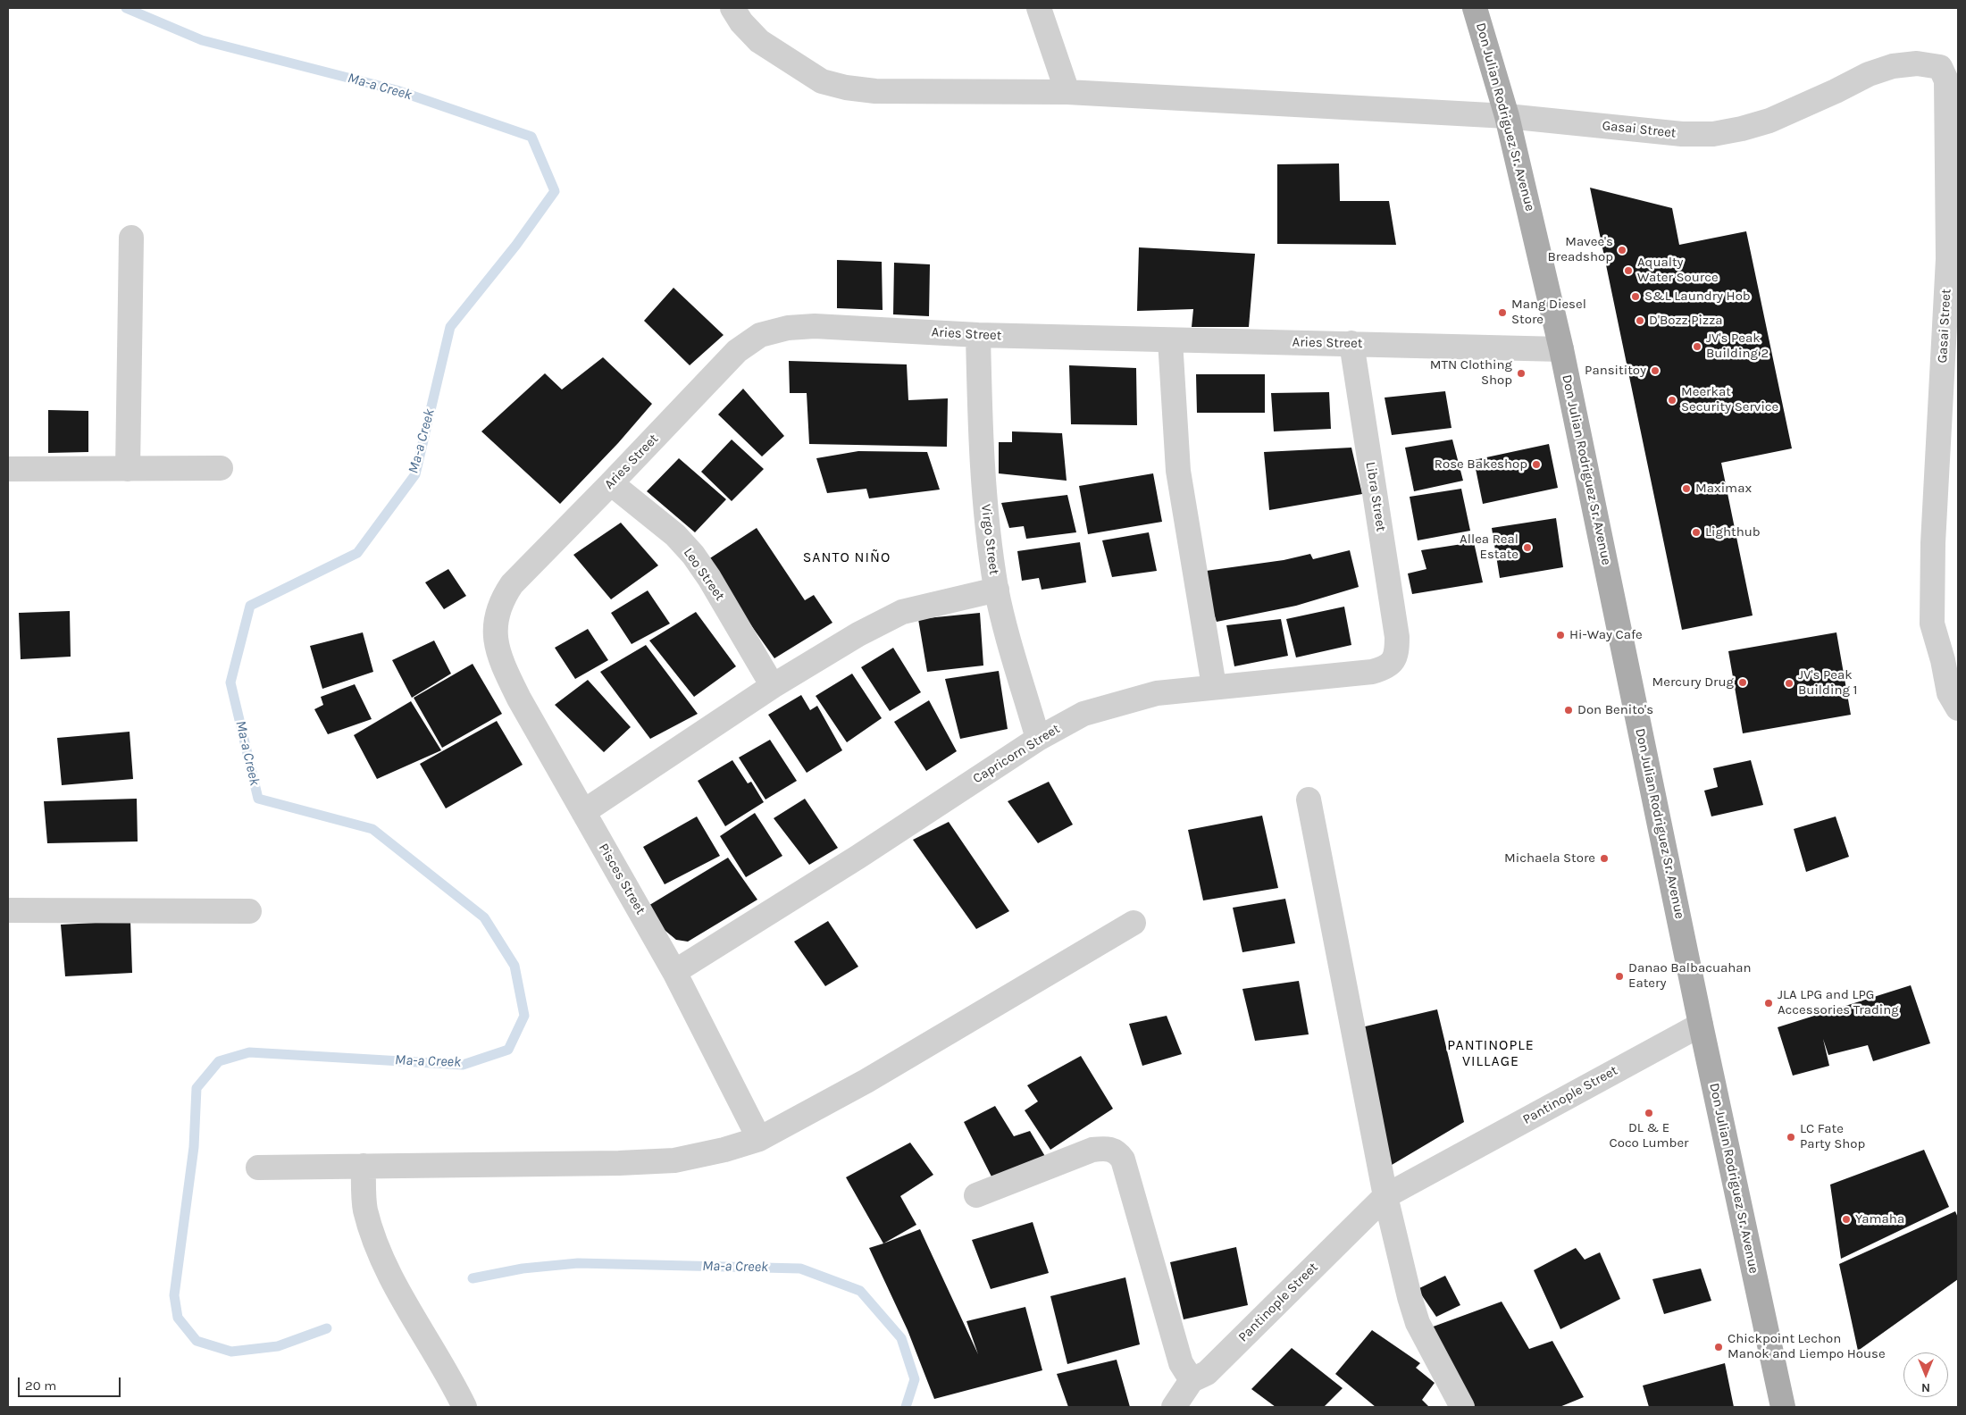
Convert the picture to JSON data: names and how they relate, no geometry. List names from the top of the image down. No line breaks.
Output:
{"streets":{"main road":["Don Julian Rodriguez Sr. Avenue"],"street":["Gasai Street","Aries Street","Libra Street","Virgo Street","Leo Street","Capricorn Street","Pisces Street","Pantinople Street"]},"crossings":[["Don Julian Rodriguez Sr. Avenue","Gasai Street"],["Don Julian Rodriguez Sr. Avenue","Aries Street"],["Don Julian Rodriguez Sr. Avenue","Pantinople Street"],["Aries Street","Libra Street"],["Aries Street","Virgo Street"],["Aries Street","Leo Street"],["Aries Street","Pisces Street"],["Libra Street","Capricorn Street"],["Virgo Street","Capricorn Street"],["Capricorn Street","Pisces Street"]],"districts":["SANTO NIÑO","PANTINOPLE VILLAGE"],"water":["Ma-a Creek"],"places":["Mavee's Breadshop","Aqualty Water Source","S&L Laundry Hob","Mang Diesel Store","D'Bozz Pizza","JV's Peak Building 2","Pansititoy","MTN Clothing Shop","Meerkat Security Service","Rose Bakeshop","Maximax","Lighthub","Allea Real Estate","Hi-Way Cafe","Mercury Drug","JV's Peak Building 1","Don Benito's","Michaela Store","Danao Balbacuahan Eatery","JLA LPG and LPG Accessories Trading","DL & E Coco Lumber","LC Fate Party Shop","Yamaha","Chickpoint Lechon Manok and Liempo House"],"scale_bar":"20 m","north":"bottom"}
